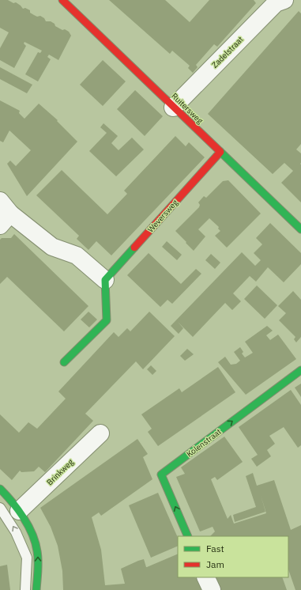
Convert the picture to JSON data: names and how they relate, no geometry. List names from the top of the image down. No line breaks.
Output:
{"streets":{"street":["Zadelstraat","Ruitersweg","Weversweg","Kolenstraat","Brinkweg"]},"crossings":[["Zadelstraat","Ruitersweg"],["Ruitersweg","Weversweg"]],"one_way":["Kolenstraat"],"legend":["Fast","Jam"]}
